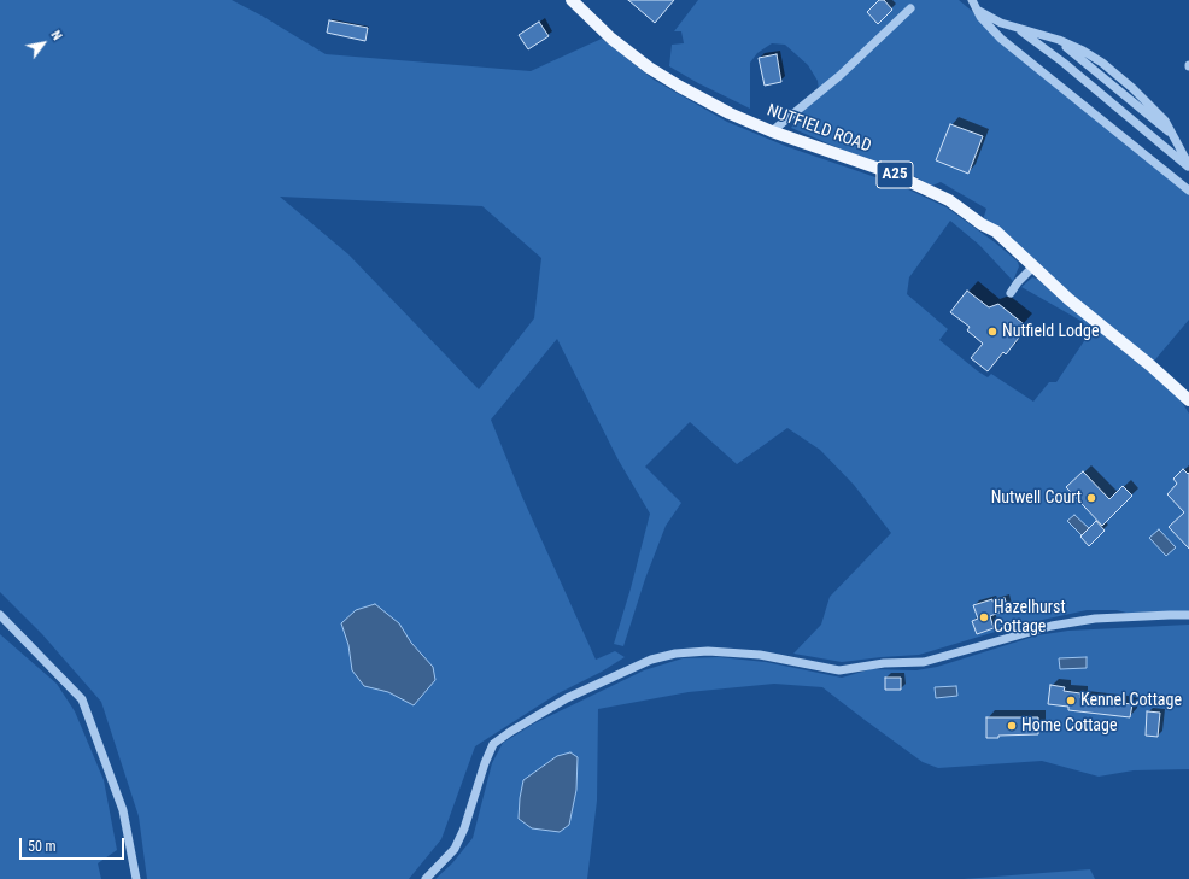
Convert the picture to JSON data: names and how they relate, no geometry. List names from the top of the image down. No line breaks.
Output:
{"streets":{"main road":["NUTFIELD ROAD","A25"]},"places":["Nutfield Lodge","Nutwell Court","Hazelhurst Cottage","Kennel Cottage","Home Cottage"],"scale_bar":"50 m","north":"top right"}
